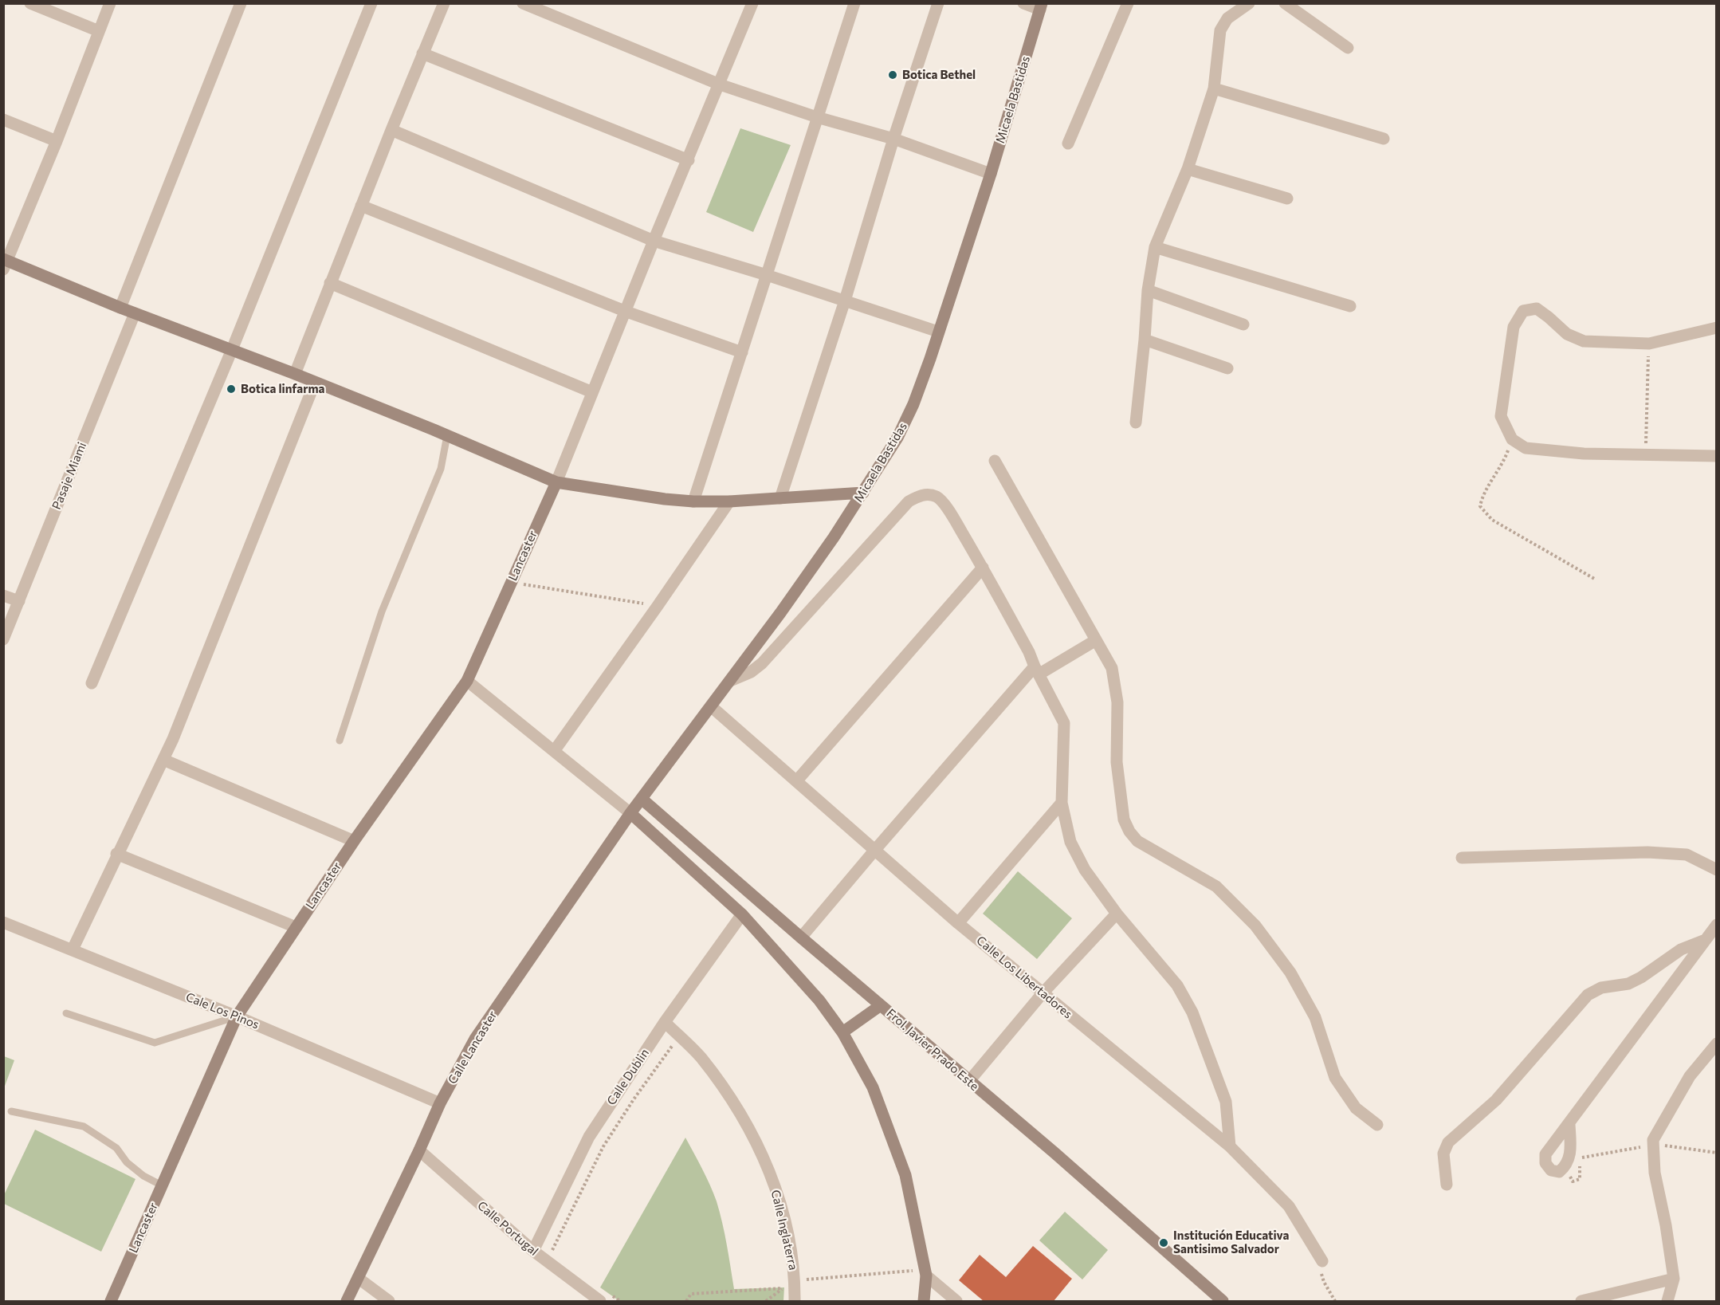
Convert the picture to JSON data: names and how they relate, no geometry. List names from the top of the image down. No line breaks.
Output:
{"streets":{"street":["Micaela Bastidas","Pasaje Miami","Lancaster","Calle Los Libertadores","Cale Los Pinos","Calle Lancaster","Frol. Javier Prado Este","Calle Dublin","Calle Portugal","Calle Inglaterra"]},"crossings":[["Micaela Bastidas","Calle Los Libertadores"],["Micaela Bastidas","Calle Lancaster"],["Micaela Bastidas","Frol. Javier Prado Este"],["Lancaster","Cale Los Pinos"],["Cale Los Pinos","Calle Lancaster"],["Calle Lancaster","Calle Portugal"],["Calle Dublin","Calle Portugal"],["Calle Dublin","Calle Inglaterra"]],"places":["Botica Bethel","Botica linfarma","Institución Educativa Santisimo Salvador"]}
